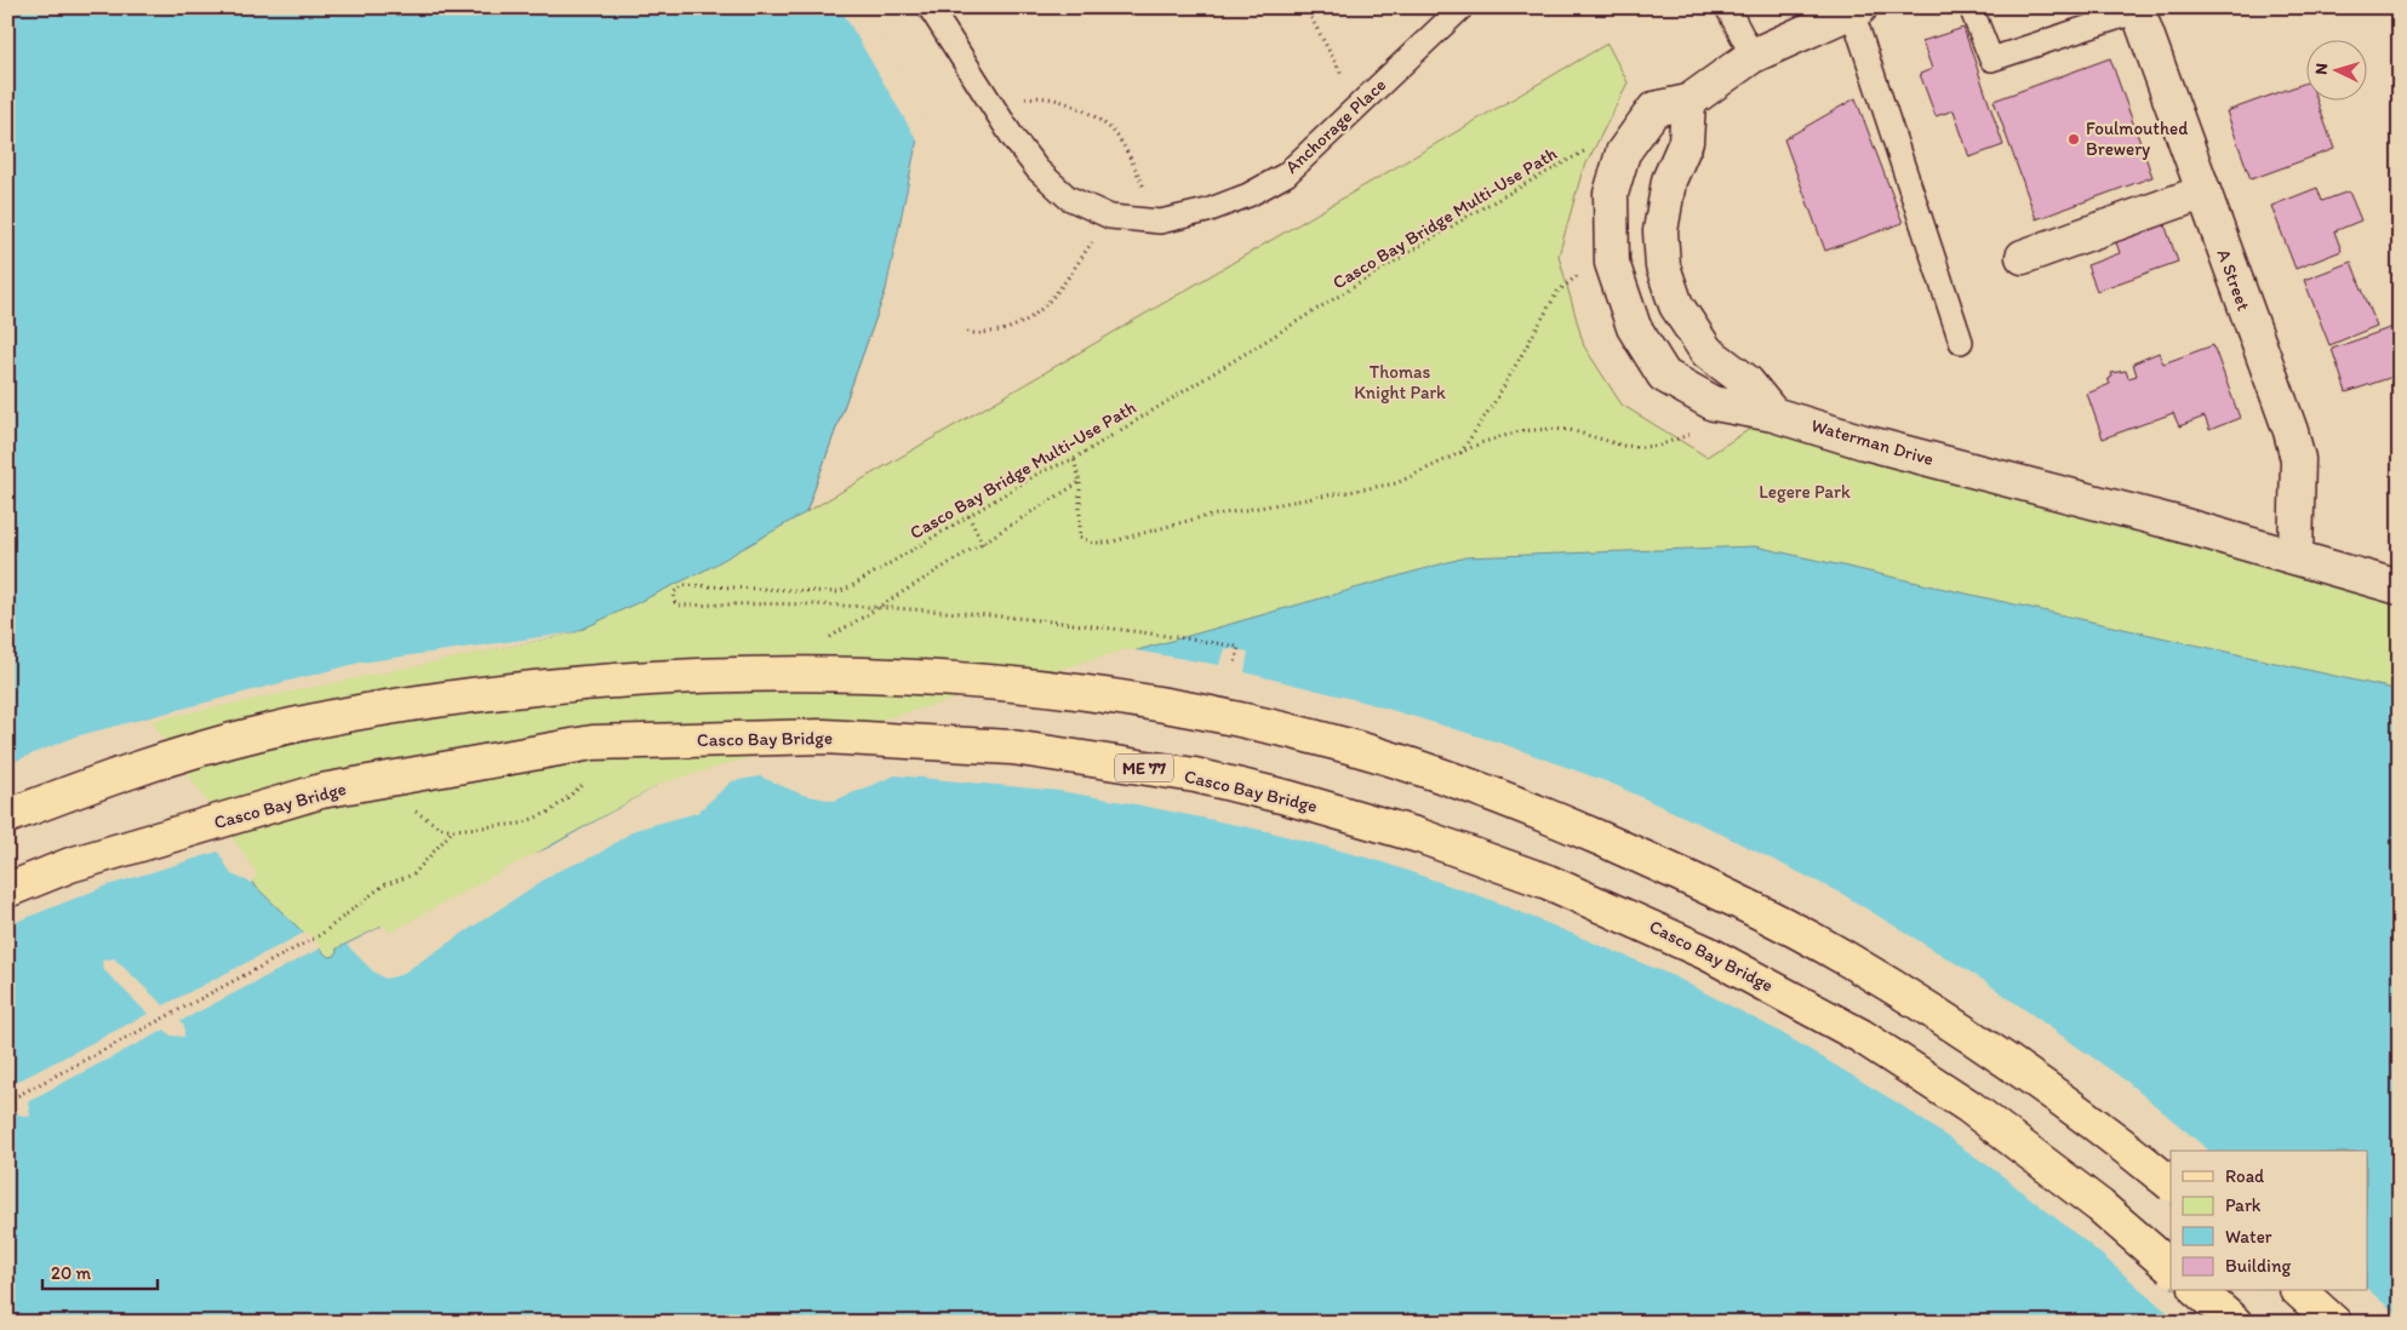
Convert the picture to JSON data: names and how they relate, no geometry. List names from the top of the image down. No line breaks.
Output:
{"streets":{"main road":["Casco Bay Bridge","ME 77"],"street":["A Street","Waterman Drive"],"lane":["Anchorage Place"],"path":["Casco Bay Bridge Multi-Use Path"]},"crossings":[["A Street","Waterman Drive"]],"parks":["Thomas Knight Park","Legere Park"],"places":["Foulmouthed Brewery"],"legend":["Road","Park","Water","Building"],"scale_bar":"20 m","north":"left"}
